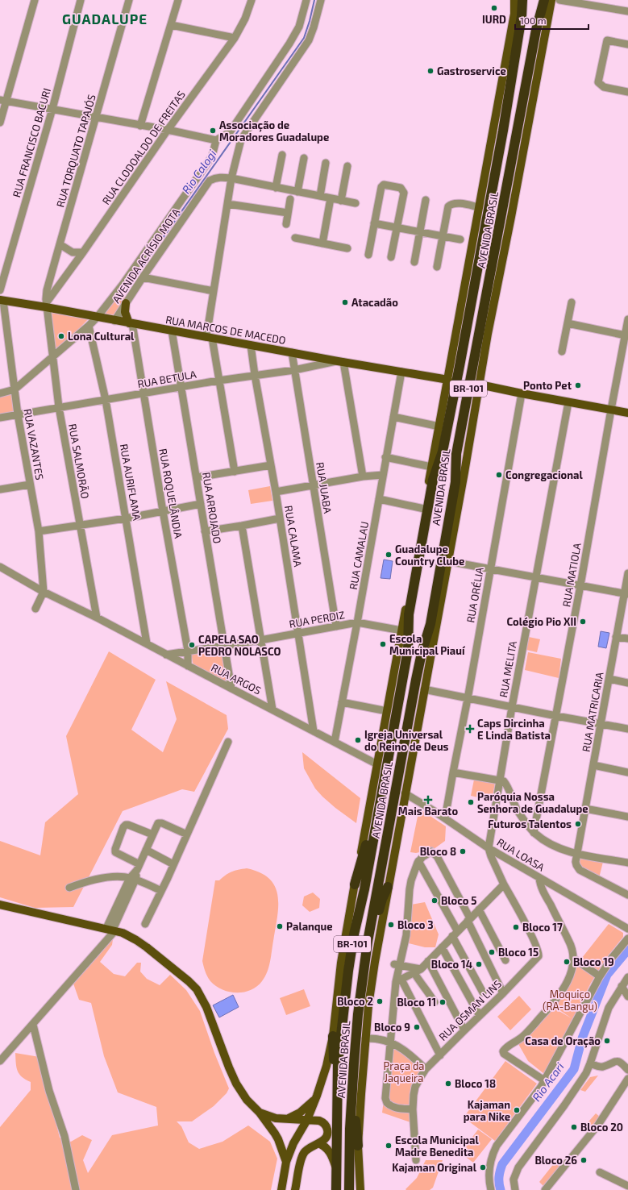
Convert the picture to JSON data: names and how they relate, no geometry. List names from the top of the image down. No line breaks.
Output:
{"streets":{"highway":["AVENIDA BRASIL","BR-101"],"main road":["RUA MARCOS DE MACEDO"],"street":["RUA FRANCISCO BACURI","RUA CLODOALDO DE FREITAS","RUA TORQUATO TAPAJÓS","AVENIDA ACRÍSIO MOTA","RUA BETULA","RUA VAZANTES","RUA SALMORÃO","RUA AURIFLAMA","RUA JUABA","RUA ROQUELÂNDIA","RUA ARROJADO","RUA CALAMA","RUA CAMALAU","RUA MATIOLA","RUA ORÉLIA","RUA PERDIZ","RUA MELITA","RUA ARGOS","RUA MATRICARIA","RUA LOASA","RUA OSMAN LINS"]},"crossings":[["RUA CLODOALDO DE FREITAS","RUA TORQUATO TAPAJÓS"],["RUA CLODOALDO DE FREITAS","RUA MARCOS DE MACEDO"],["RUA CLODOALDO DE FREITAS","RUA SALMORÃO"],["RUA TORQUATO TAPAJÓS","RUA MARCOS DE MACEDO"],["RUA TORQUATO TAPAJÓS","RUA SALMORÃO"],["AVENIDA BRASIL","RUA MARCOS DE MACEDO"],["AVENIDA BRASIL","RUA ARGOS"],["AVENIDA BRASIL","RUA LOASA"],["AVENIDA ACRÍSIO MOTA","RUA MARCOS DE MACEDO"],["AVENIDA ACRÍSIO MOTA","RUA VAZANTES"],["AVENIDA ACRÍSIO MOTA","RUA SALMORÃO"],["AVENIDA ACRÍSIO MOTA","RUA AURIFLAMA"],["RUA MARCOS DE MACEDO","RUA BETULA"],["RUA MARCOS DE MACEDO","RUA VAZANTES"],["RUA MARCOS DE MACEDO","RUA SALMORÃO"],["RUA MARCOS DE MACEDO","RUA JUABA"],["RUA MARCOS DE MACEDO","RUA ROQUELÂNDIA"],["RUA MARCOS DE MACEDO","RUA ARROJADO"],["RUA MARCOS DE MACEDO","RUA CALAMA"],["RUA MARCOS DE MACEDO","RUA CAMALAU"],["RUA BETULA","RUA VAZANTES"],["RUA BETULA","RUA SALMORÃO"],["RUA BETULA","RUA AURIFLAMA"],["RUA BETULA","RUA JUABA"],["RUA BETULA","RUA ROQUELÂNDIA"],["RUA BETULA","RUA ARROJADO"],["RUA BETULA","RUA CALAMA"],["RUA VAZANTES","RUA ARGOS"],["RUA SALMORÃO","RUA ARGOS"],["RUA AURIFLAMA","RUA ARGOS"],["RUA JUABA","RUA PERDIZ"],["RUA ROQUELÂNDIA","RUA PERDIZ"],["RUA ROQUELÂNDIA","RUA ARGOS"],["RUA ARROJADO","RUA PERDIZ"],["RUA ARROJADO","RUA ARGOS"],["RUA CALAMA","RUA PERDIZ"],["RUA CALAMA","RUA ARGOS"],["RUA CAMALAU","RUA PERDIZ"],["RUA CAMALAU","RUA ARGOS"],["RUA ORÉLIA","RUA LOASA"],["RUA PERDIZ","RUA ARGOS"],["RUA MELITA","RUA LOASA"]],"districts":["GUADALUPE"],"water":["Rio Calogi","Rio Acari"],"parks":["Moquiço (RA-Bangu)","Praça da Jaqueira"],"places":{"other":["IURD","Gastroservice","Associação de Moradores Guadalupe","Atacadão","Lona Cultural","Ponto Pet","Congregacional","Guadalupe Country Clube","Colégio Pio XII","Escola Municipal Piauí","CAPELA SAO PEDRO NOLASCO","Igreja Universal do Reino de Deus","Paróquia Nossa Senhora de Guadalupe","Futuros Talentos","Bloco 8","Bloco 5","Bloco 3","Palanque","Bloco 17","Bloco 15","Bloco 19","Bloco 14","Bloco 2","Bloco 11","Bloco 9","Casa de Oração","Bloco 18","Kajaman para Nike","Bloco 20","Escola Municipal Madre Benedita","Bloco 26","Kajaman Original"],"health":["Caps Dircinha E Linda Batista","Mais Barato"]},"scale_bar":"100 m"}
